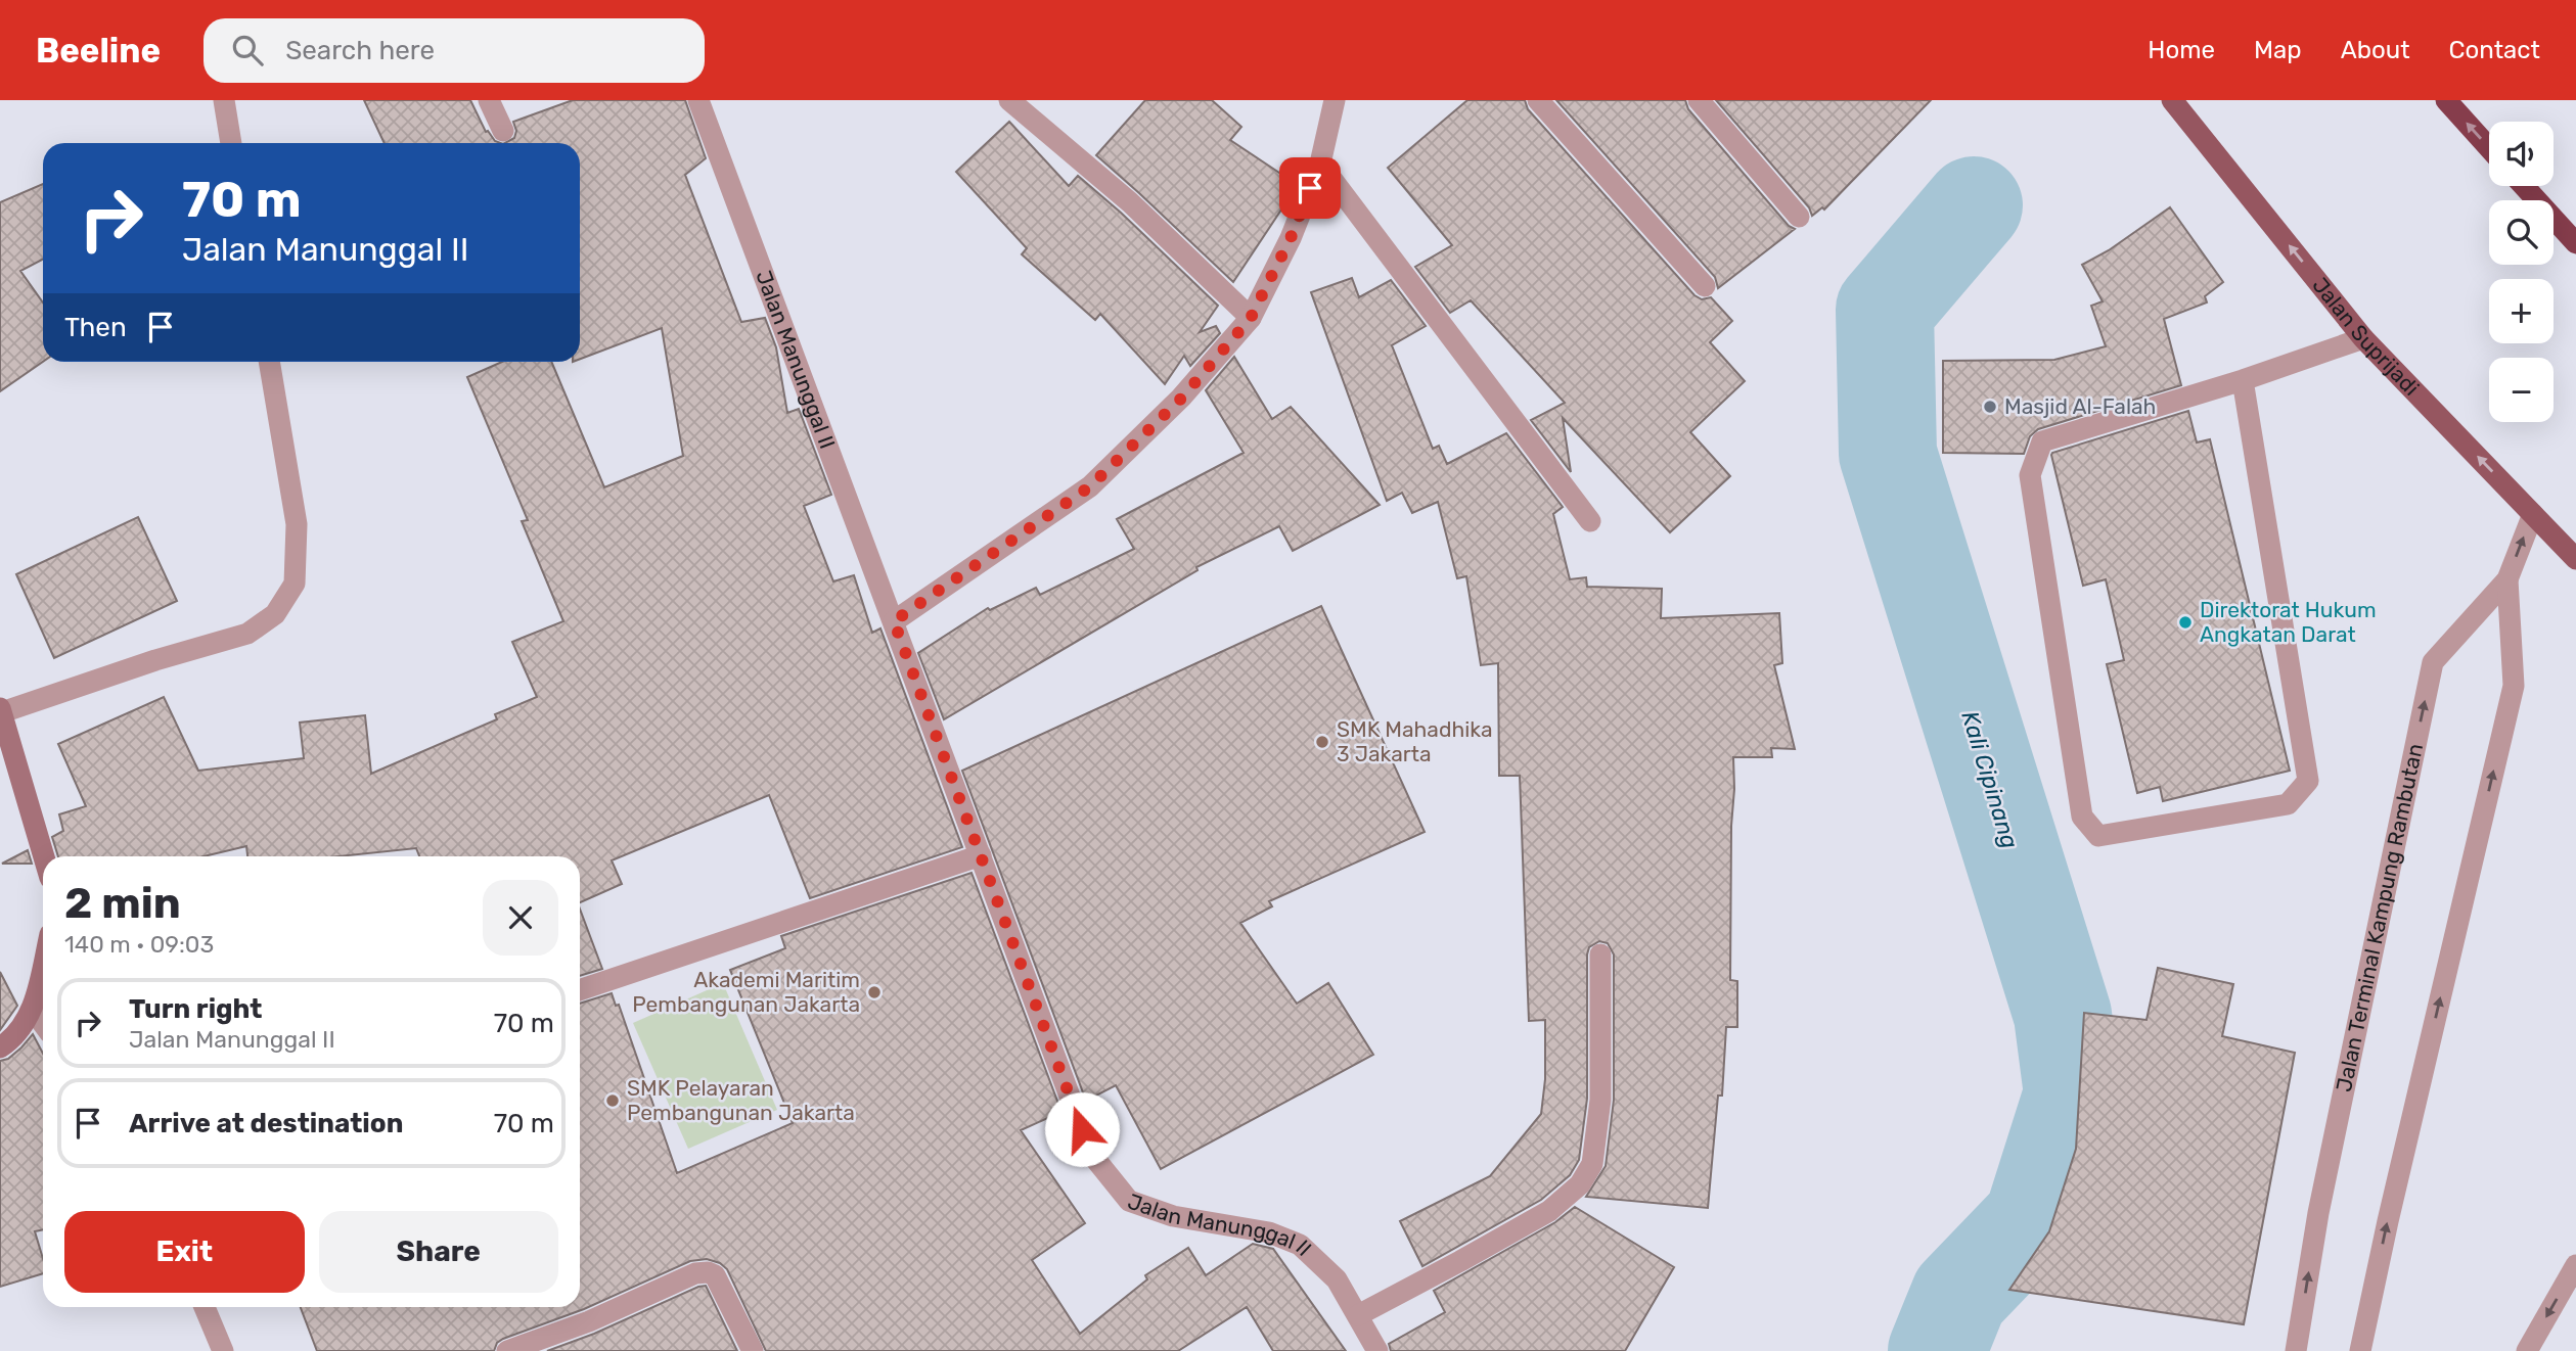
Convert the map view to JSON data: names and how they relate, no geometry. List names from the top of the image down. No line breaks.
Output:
{"streets":{"main road":["Jalan Suprijadi"],"street":["Jalan Manunggal II","Jalan Terminal Kampung Rambutan"]},"crossings":[["Jalan Suprijadi","Jalan Terminal Kampung Rambutan"]],"one_way":["Jalan Suprijadi"],"water":["Kali Cipinang"],"places":["Masjid Al-Falah","Direktorat Hukum Angkatan Darat","SMK Mahadhika 3 Jakarta","Akademi Maritim Pembangunan Jakarta","SMK Pelayaran Pembangunan Jakarta"],"page":{"header":"Beeline","search":"Search here","nav":["Home","Map","About","Contact"],"map_buttons":["+","−"],"turn":["70 m","Jalan Manunggal II"],"then":"Then","heading":["2 min","140 m · 09:03"],"list":[{"name":"Turn right","note":"Jalan Manunggal II","value":"70 m"},{"name":"Arrive at destination","value":"70 m"}],"buttons":["Exit","Share"]}}
